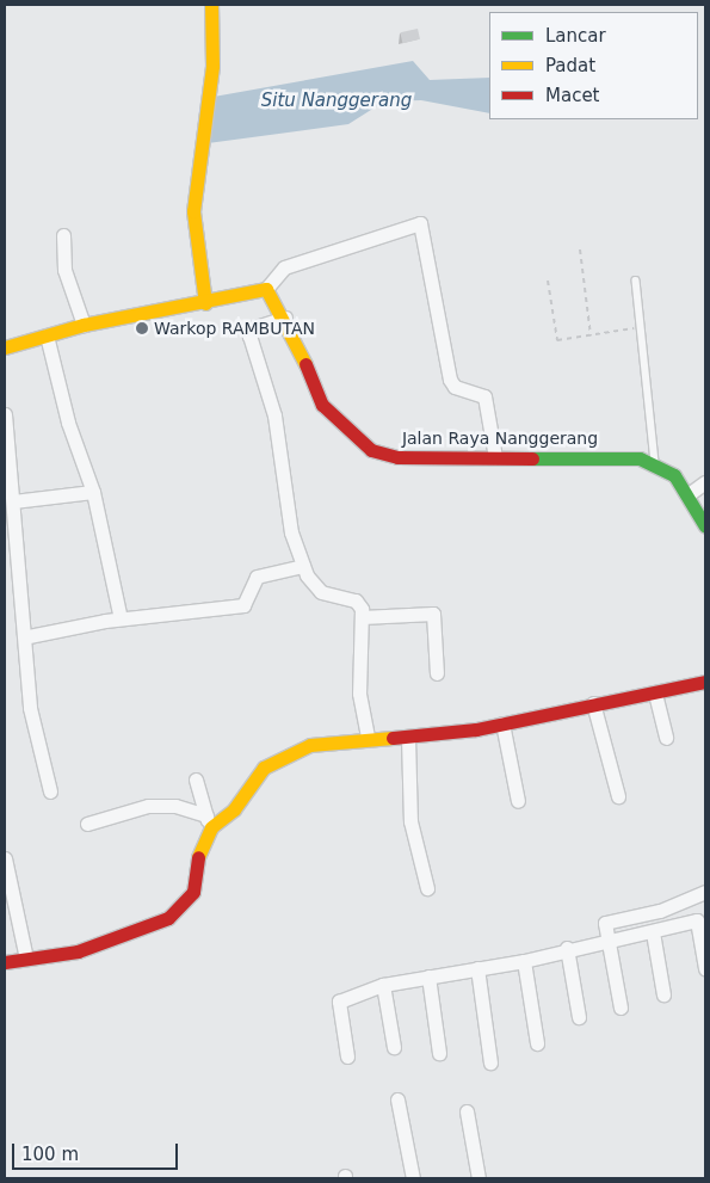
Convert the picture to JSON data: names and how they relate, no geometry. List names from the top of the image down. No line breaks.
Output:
{"streets":{"street":["Jalan Raya Nanggerang"]},"water":["Situ Nanggerang"],"places":["Warkop RAMBUTAN"],"legend":["Lancar","Padat","Macet"],"scale_bar":"100 m"}
